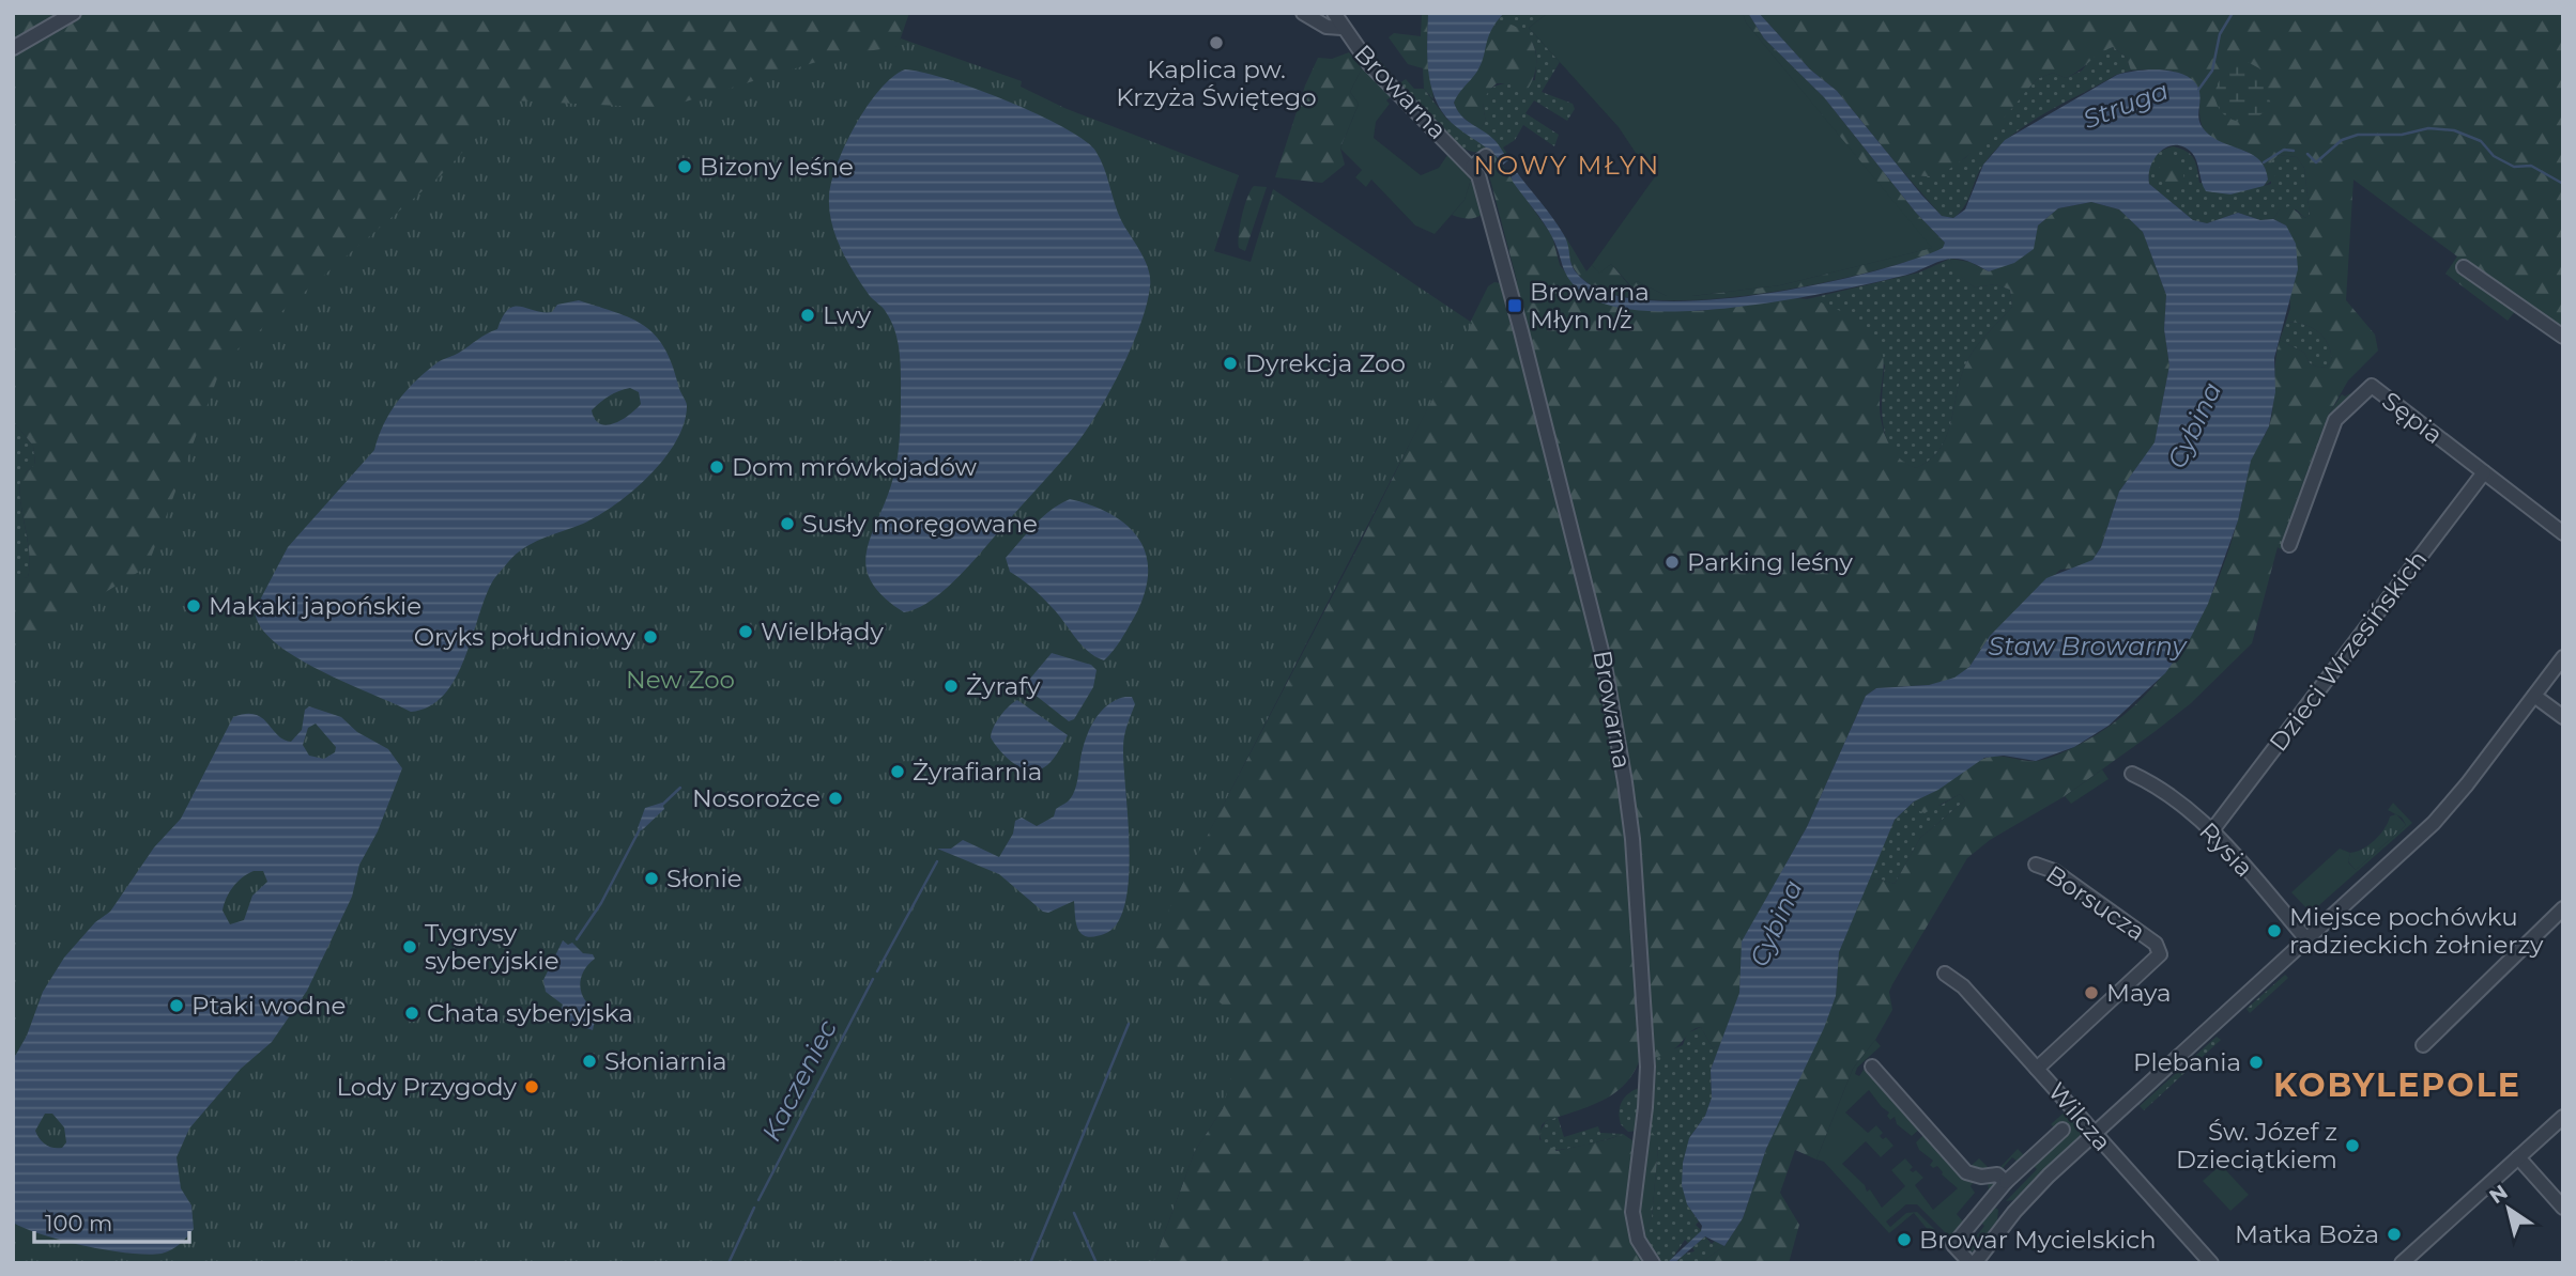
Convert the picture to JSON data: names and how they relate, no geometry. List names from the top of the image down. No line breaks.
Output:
{"streets":{"street":["Browarna","Sępia","Dzieci Wrzesińskich","Rysia","Borsucza","Wilcza"]},"crossings":[["Sępia","Dzieci Wrzesińskich"],["Dzieci Wrzesińskich","Rysia"],["Borsucza","Wilcza"]],"districts":["NOWY MŁYN","KOBYLEPOLE"],"water":["Struga","Cybina","Staw Browarny","Kaczeniec"],"parks":["New Zoo"],"places":{"other":["Kaplica pw. Krzyża Świętego","Bizony leśne","Lwy","Dyrekcja Zoo","Dom mrówkojadów","Susły moręgowane","Parking leśny","Makaki japońskie","Wielbłądy","Oryks południowy","Żyrafy","Żyrafiarnia","Nosorożce","Słonie","Miejsce pochówku radzieckich żołnierzy","Tygrysy syberyjskie","Maya","Ptaki wodne","Chata syberyjska","Słoniarnia","Plebania","Lody Przygody","Św. Józef z Dzieciątkiem","Matka Boża","Browar Mycielskich"],"transit":["Browarna Młyn n/ż"]},"scale_bar":"100 m","north":"top left"}
